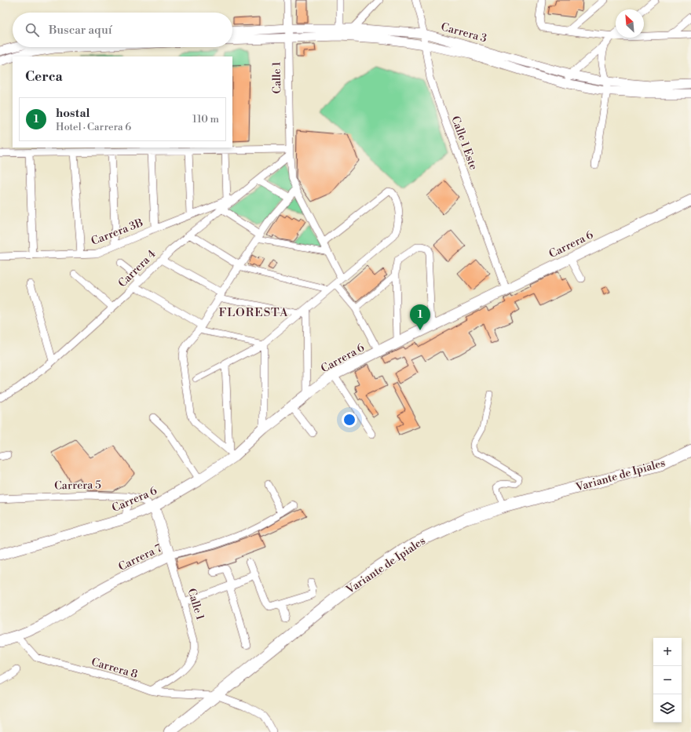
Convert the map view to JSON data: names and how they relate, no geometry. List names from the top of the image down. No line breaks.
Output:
{"streets":{"highway":["Variante de Ipiales"],"main road":["Calle 1","Carrera 6","Carrera 7"],"street":["Carrera 3","Calle 1 Este","Carrera 3B","Carrera 4","Carrera 5","Carrera 8"]},"crossings":[["Carrera 3","Calle 1"],["Carrera 3","Calle 1 Este"],["Calle 1","Carrera 6"],["Calle 1","Carrera 4"],["Calle 1","Carrera 5"],["Calle 1","Carrera 7"],["Calle 1","Carrera 8"],["Calle 1 Este","Carrera 6"],["Carrera 3B","Carrera 4"],["Carrera 6","Carrera 5"],["Variante de Ipiales","Carrera 8"],["Carrera 7","Carrera 8"]],"districts":["FLORESTA"],"north":"top left","page":{"search":"Buscar aquí","heading":"Cerca","list":[{"mark":"1","name":"hostal","note":"Hotel · Carrera 6","value":"110 m"}],"pins":"1","map_buttons":["+","−"]}}
